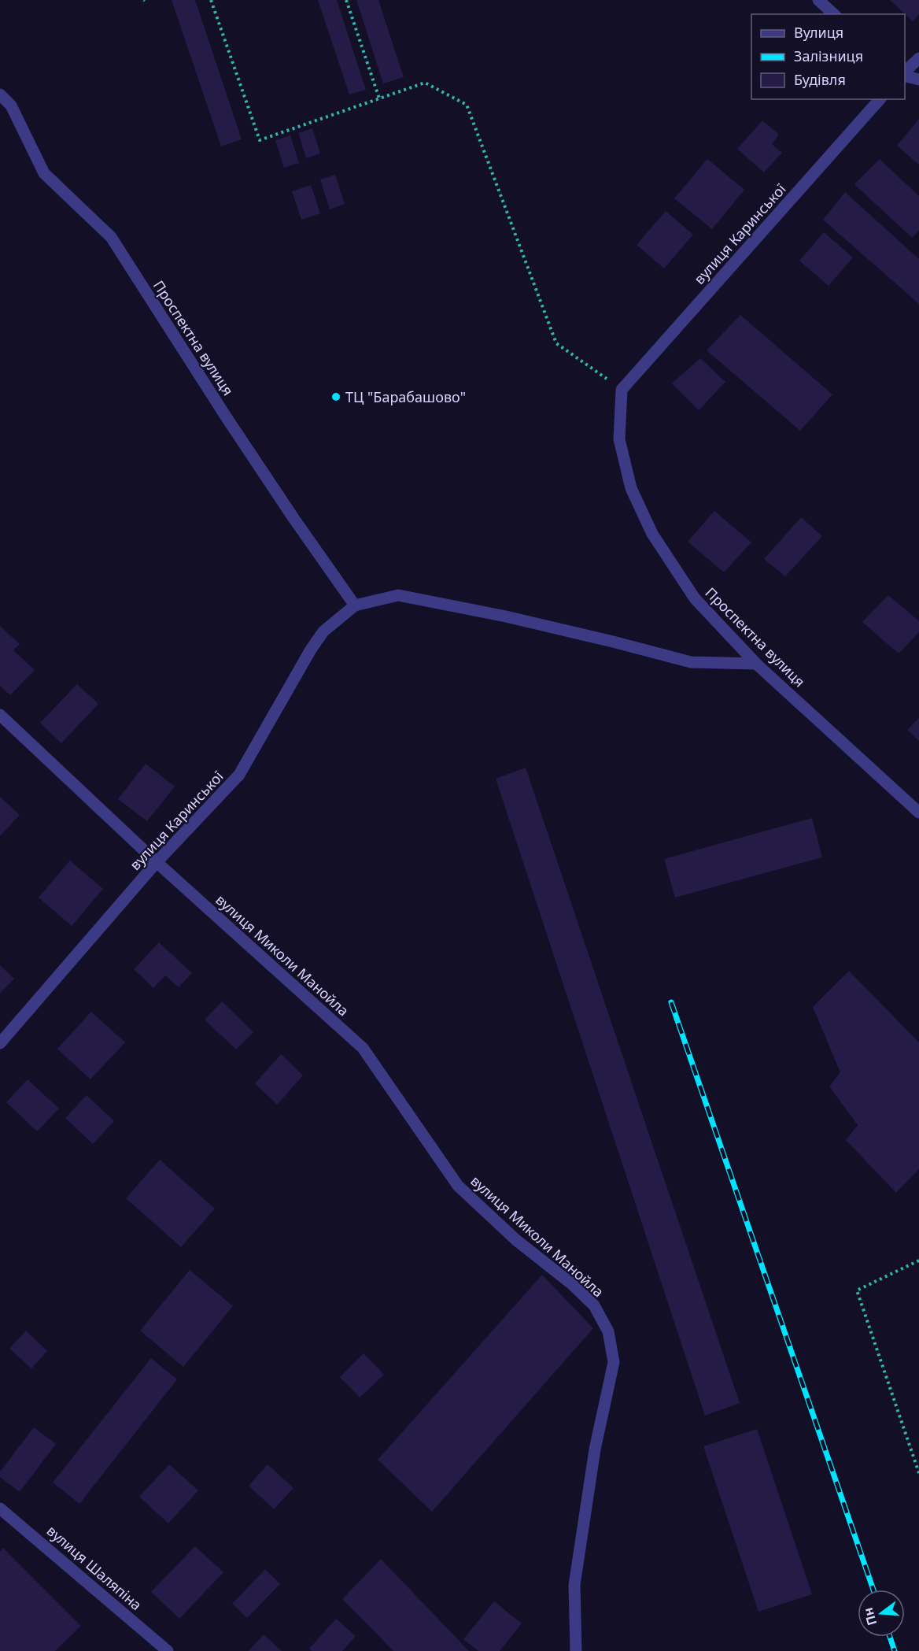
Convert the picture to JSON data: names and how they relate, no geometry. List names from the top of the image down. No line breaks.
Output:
{"streets":{"street":["вулиця Каринської","Проспектна вулиця","вулиця Миколи Манойла","вулиця Шаляпіна"]},"crossings":[["вулиця Каринської","Проспектна вулиця"],["вулиця Каринської","вулиця Миколи Манойла"]],"places":["ТЦ \"Барабашово\""],"legend":["Вулиця","Залізниця","Будівля"],"north":"left"}
